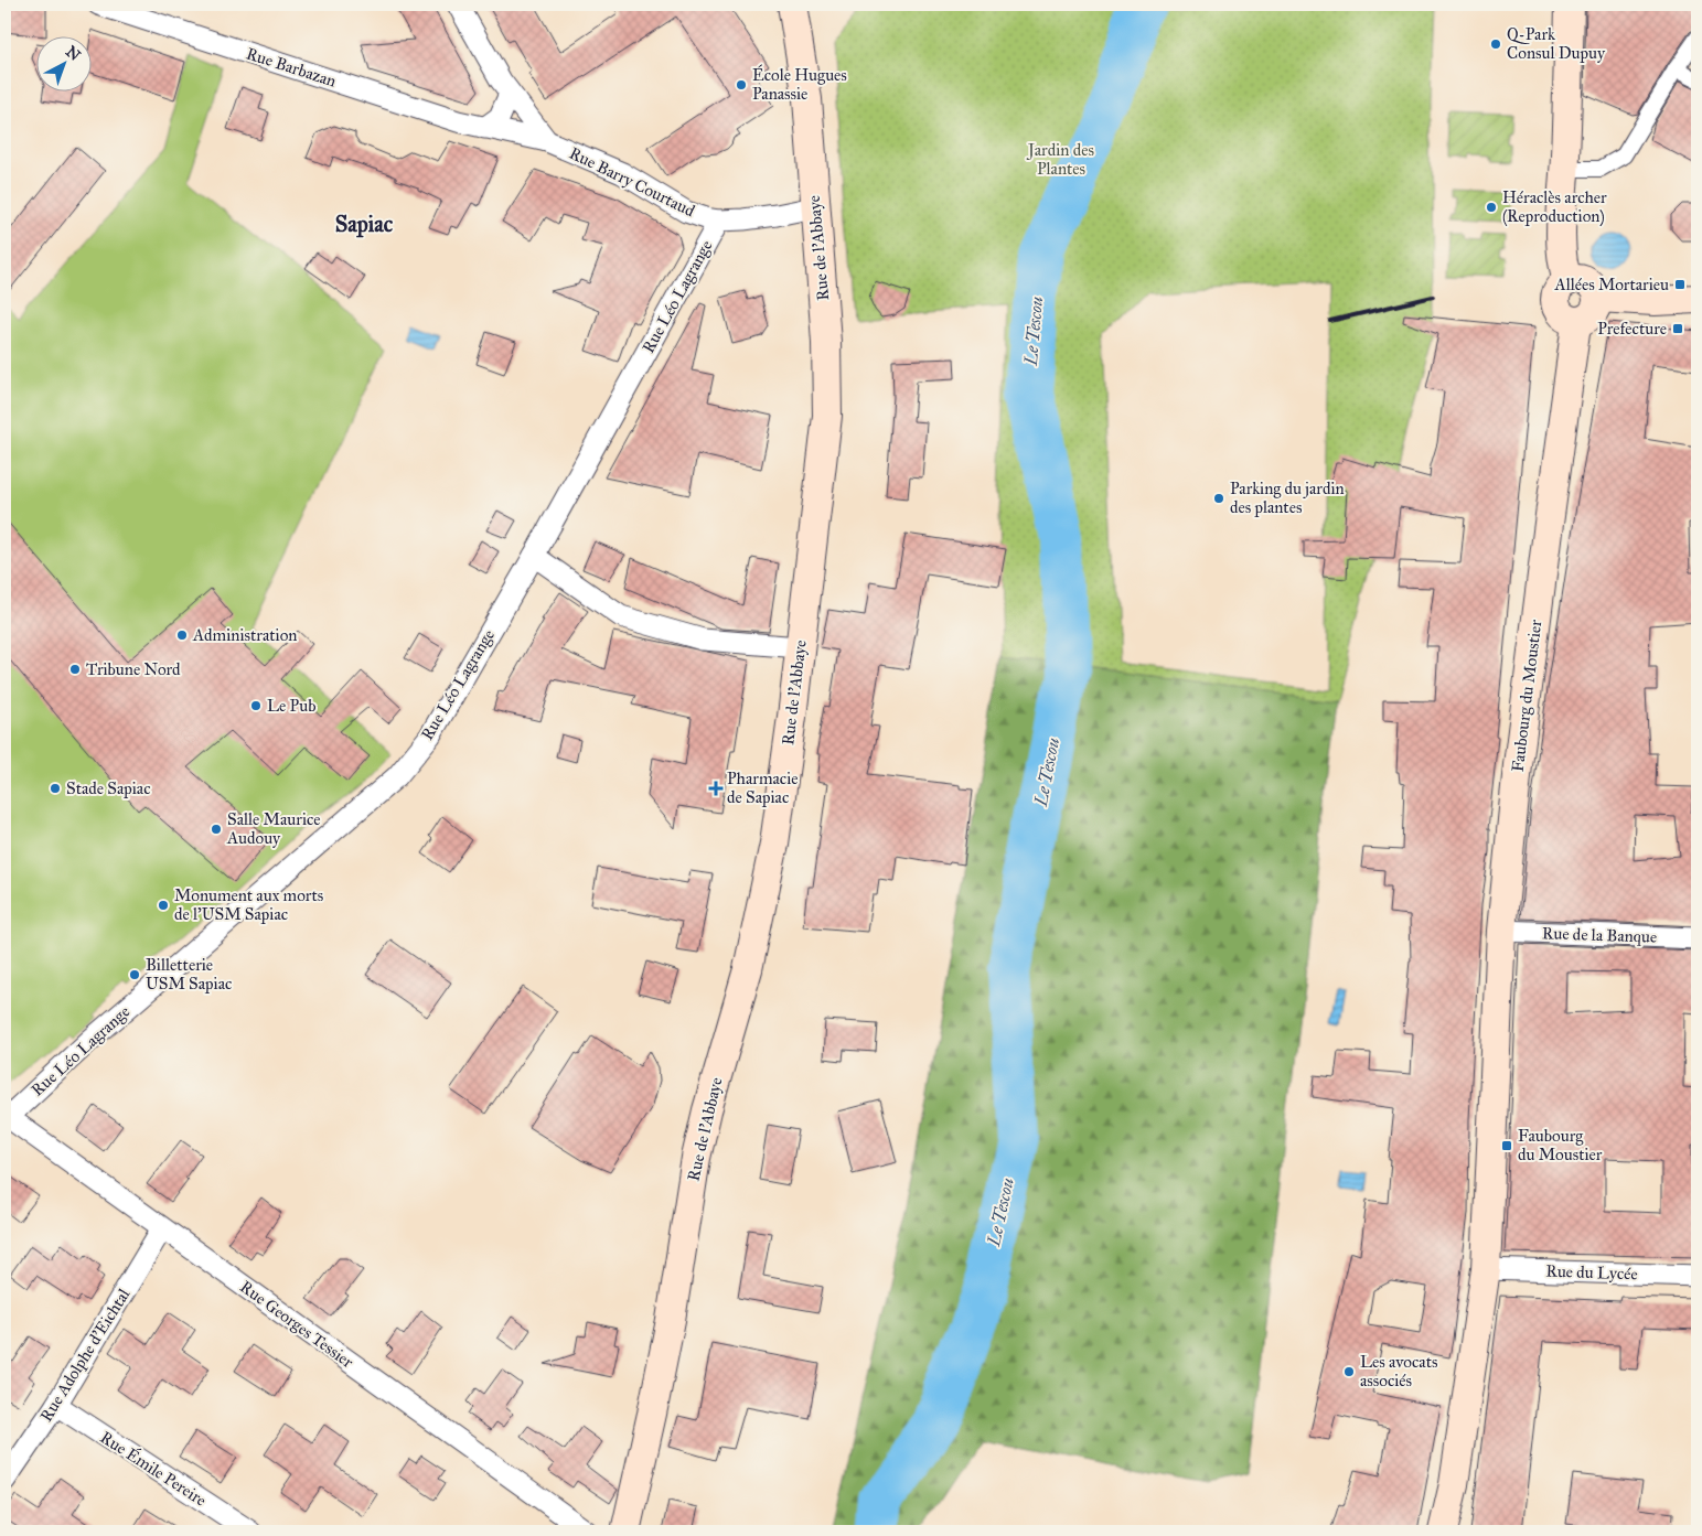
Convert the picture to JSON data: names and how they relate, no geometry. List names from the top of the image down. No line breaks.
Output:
{"streets":{"main road":["Rue de l'Abbaye","Faubourg du Moustier"],"street":["Rue Barbazan","Rue Barry Courtaud","Rue Léo Lagrange","Rue de la Banque","Rue du Lycée","Rue Georges Tessier","Rue Adolphe d'Eichtal","Rue Émile Pereire"]},"crossings":[["Rue Barbazan","Rue Barry Courtaud"],["Rue Barry Courtaud","Rue de l'Abbaye"],["Rue Barry Courtaud","Rue Léo Lagrange"],["Rue Léo Lagrange","Rue Georges Tessier"],["Faubourg du Moustier","Rue de la Banque"],["Faubourg du Moustier","Rue du Lycée"],["Rue Georges Tessier","Rue Adolphe d'Eichtal"],["Rue Adolphe d'Eichtal","Rue Émile Pereire"]],"districts":["Sapiac"],"water":["Le Tescou"],"parks":["Jardin des Plantes"],"places":{"other":["Q-Park Consul Dupuy","École Hugues Panassie","Héraclès archer (Reproduction)","Parking du jardin des plantes","Administration","Tribune Nord","Le Pub","Stade Sapiac","Salle Maurice Audouy","Monument aux morts de l'USM Sapiac","Billetterie USM Sapiac","Les avocats associés"],"transit":["Allées Mortarieu","Prefecture","Faubourg du Moustier"],"health":["Pharmacie de Sapiac"]},"north":"top right"}
